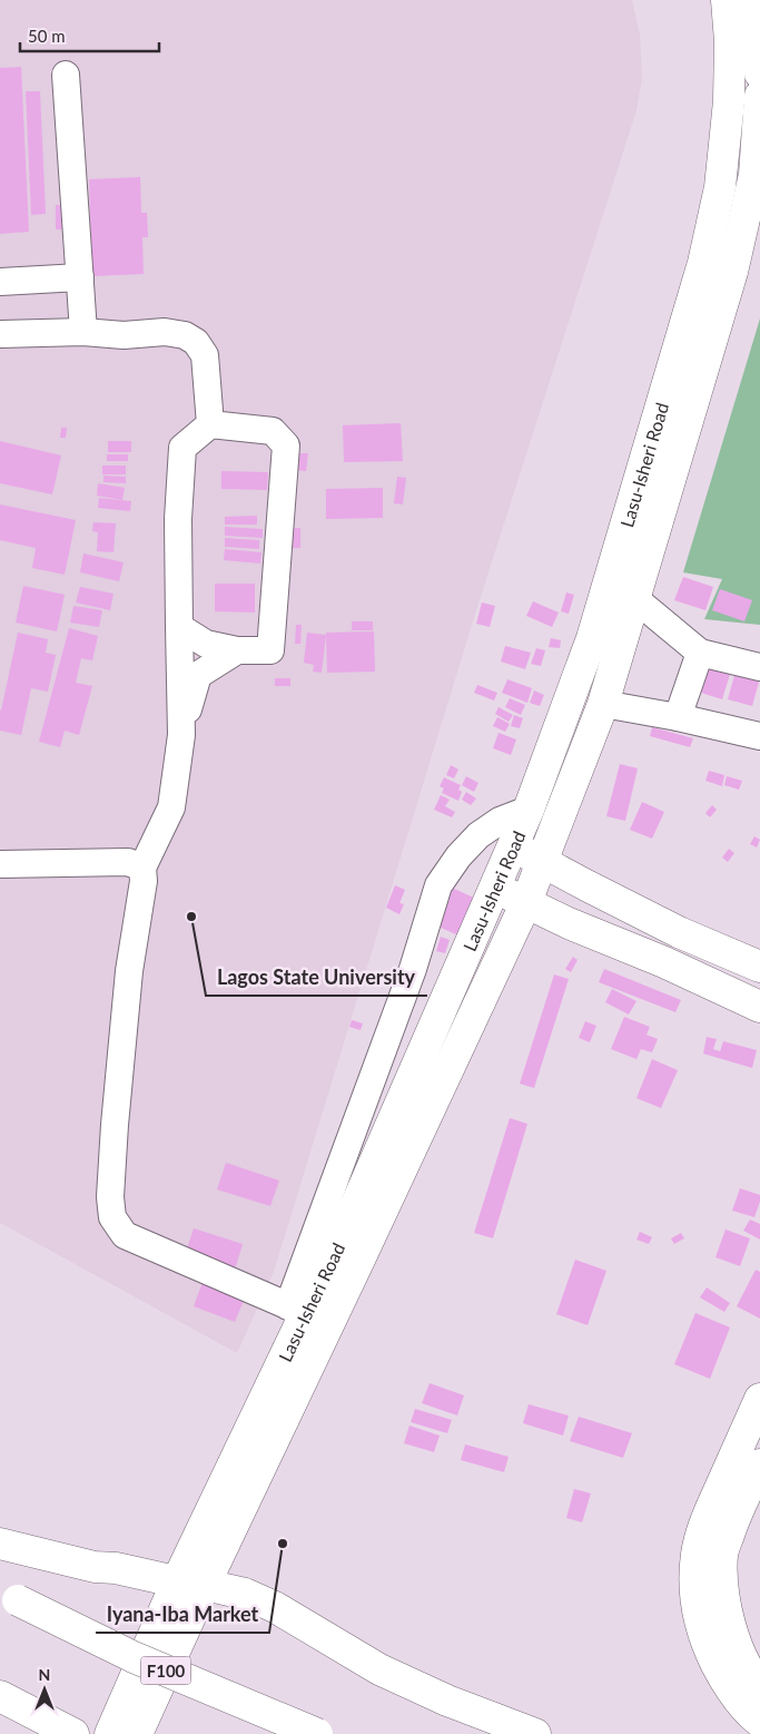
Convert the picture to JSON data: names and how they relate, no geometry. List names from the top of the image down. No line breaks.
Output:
{"streets":{"main road":["Lasu-Isheri Road","F100"]},"places":["Lagos State University","Iyana-Iba Market"],"scale_bar":"50 m","north":"top"}
